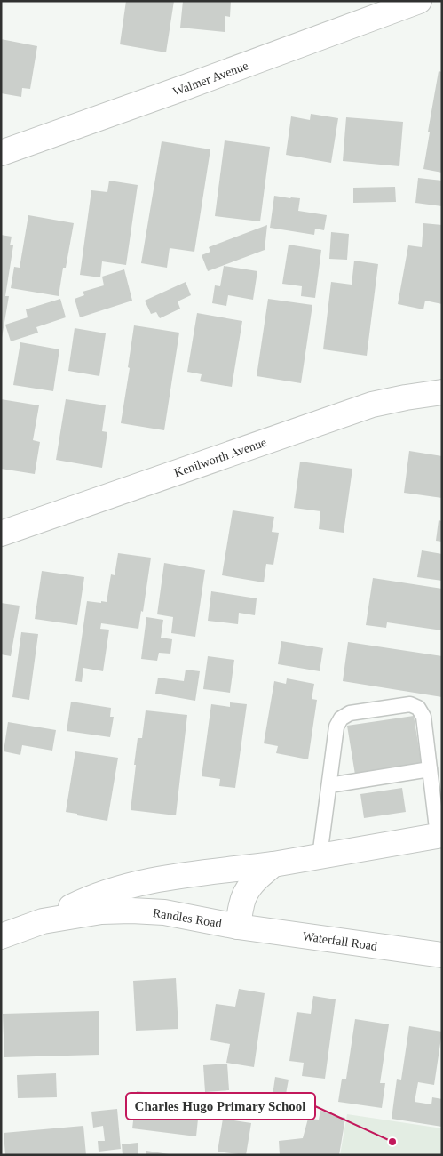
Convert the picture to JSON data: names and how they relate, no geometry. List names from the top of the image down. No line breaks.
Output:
{"streets":{"street":["Walmer Avenue","Kenilworth Avenue","Randles Road","Waterfall Road"]},"crossings":[["Randles Road","Waterfall Road"]],"places":["Charles Hugo Primary School"]}
